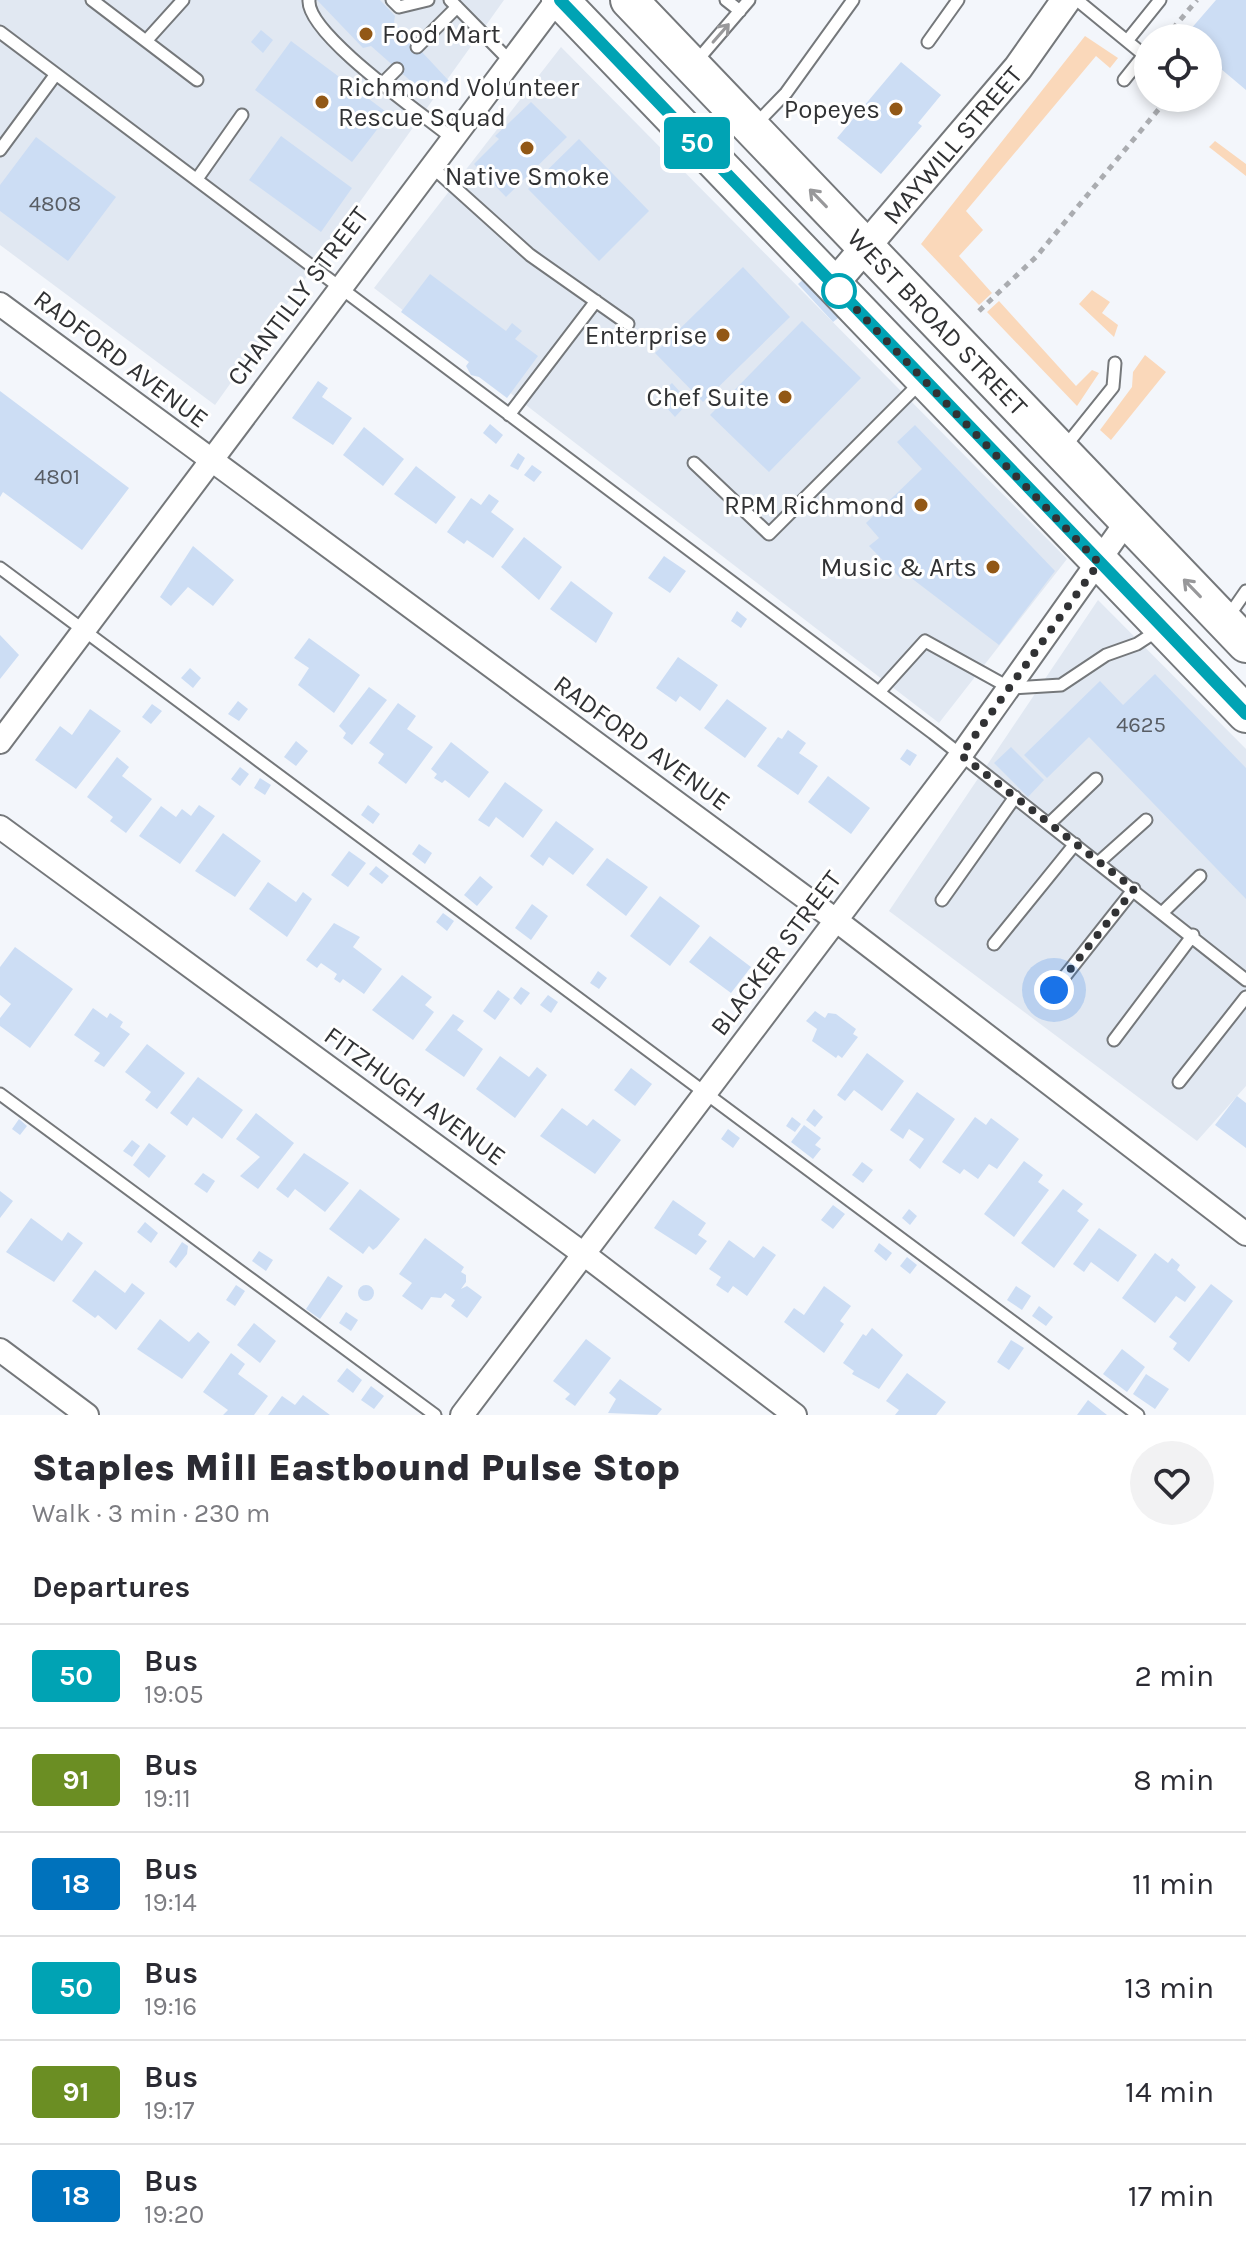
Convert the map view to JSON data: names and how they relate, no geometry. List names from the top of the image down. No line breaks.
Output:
{"streets":{"main road":["WEST BROAD STREET"],"street":["MAYWILL STREET","CHANTILLY STREET","RADFORD AVENUE","BLACKER STREET","FITZHUGH AVENUE"]},"crossings":[["MAYWILL STREET","WEST BROAD STREET"],["CHANTILLY STREET","WEST BROAD STREET"],["CHANTILLY STREET","RADFORD AVENUE"],["WEST BROAD STREET","BLACKER STREET"],["RADFORD AVENUE","BLACKER STREET"],["BLACKER STREET","FITZHUGH AVENUE"]],"places":["Food Mart","Richmond Volunteer Rescue Squad","Popeyes","Native Smoke","Enterprise","Chef Suite","RPM Richmond","Music & Arts"],"lines":["bus line 50"],"house_numbers":["4808","4801","4625"],"page":{"on_map":"50","heading":[["Staples Mill Eastbound Pulse Stop","Walk · 3 min · 230 m"],"Departures"],"list":[{"mark":"50","name":"Bus","note":"19:05","value":"2 min"},{"mark":"91","name":"Bus","note":"19:11","value":"8 min"},{"mark":"18","name":"Bus","note":"19:14","value":"11 min"},{"mark":"50","name":"Bus","note":"19:16","value":"13 min"},{"mark":"91","name":"Bus","note":"19:17","value":"14 min"},{"mark":"18","name":"Bus","note":"19:20","value":"17 min"}]}}
